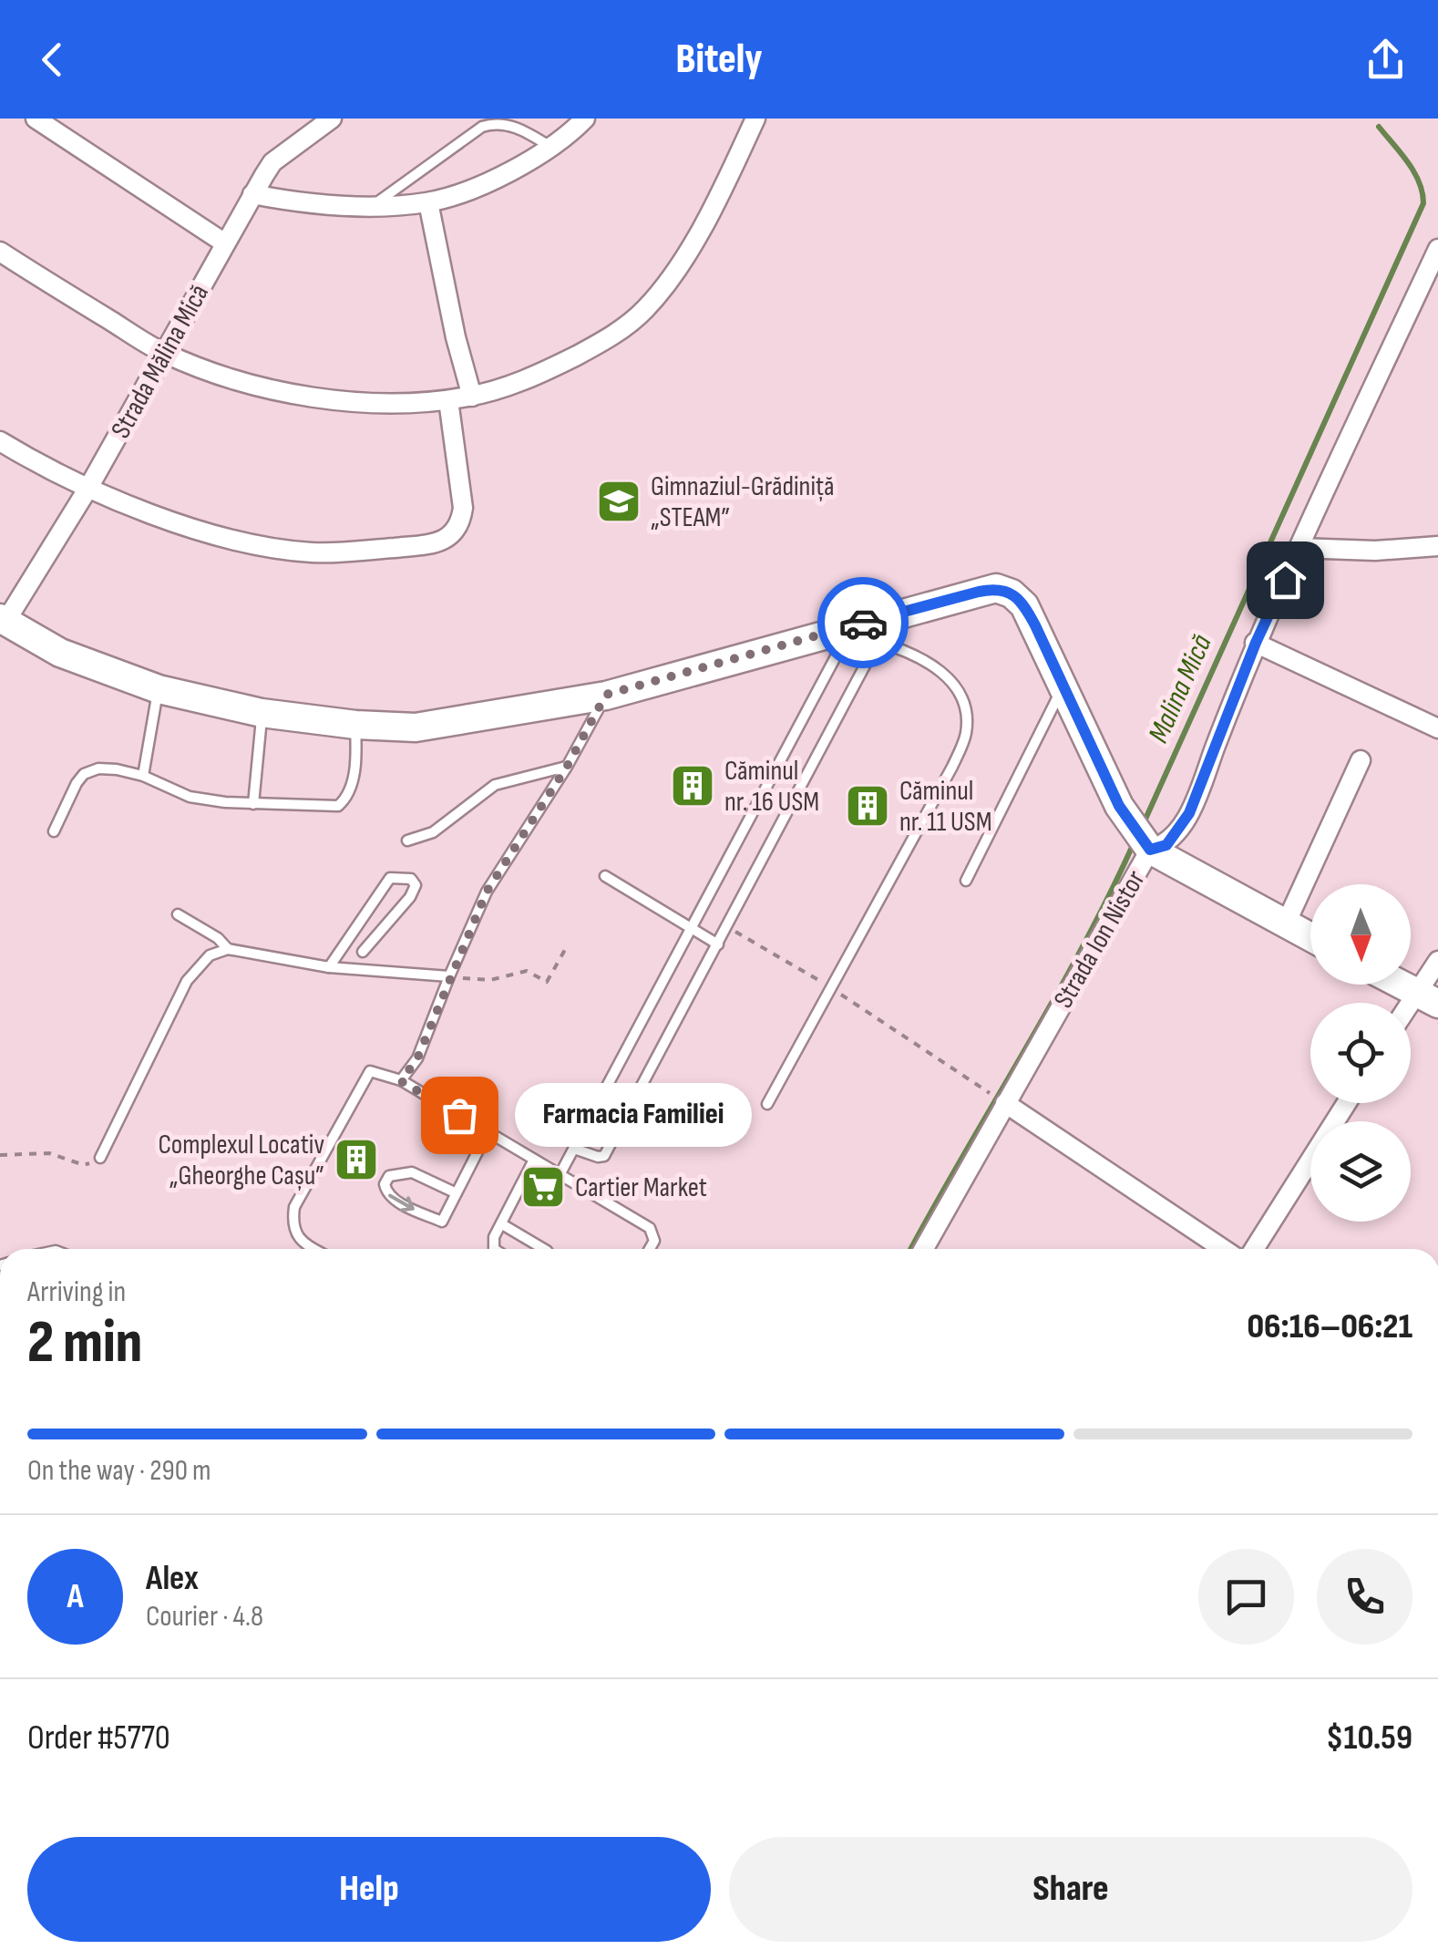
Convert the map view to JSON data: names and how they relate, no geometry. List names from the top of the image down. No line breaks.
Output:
{"streets":{"street":["Strada Mălina Mică","Strada Ion Nistor"]},"water":["Malina Mică"],"places":{"school or university":["Gimnaziul-Grădiniță „STEAM”"],"building":["Căminul nr. 16 USM","Căminul nr. 11 USM","Complexul Locativ „Gheorghe Cașu”"],"other":["Farmacia Familiei"],"supermarket":["Cartier Market"]},"north":"bottom","page":{"header":"Bitely","bubble":"Farmacia Familiei","heading":["2 min","Arriving in","06:16–06:21"],"panel":["Alex","Courier · 4.8","Order #5770","$10.59"],"bar":"On the way · 290 m","round":"A","buttons":["Help","Share"]}}
